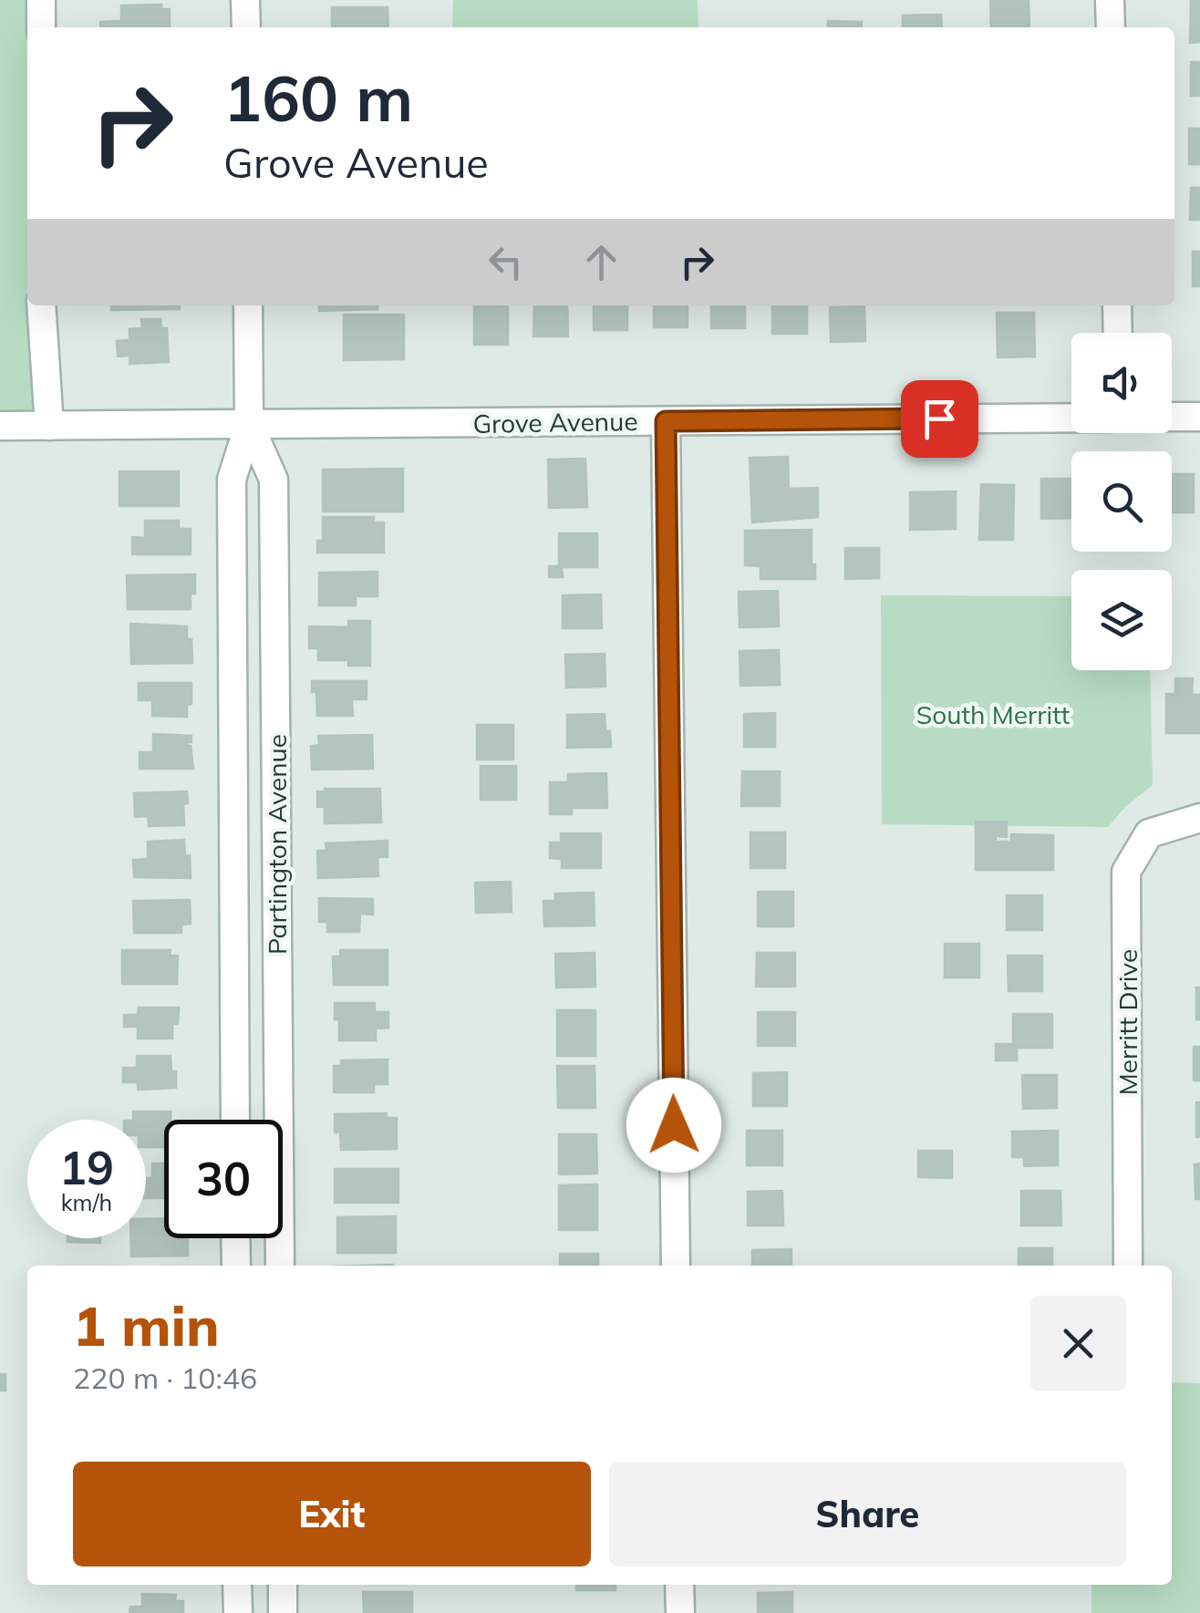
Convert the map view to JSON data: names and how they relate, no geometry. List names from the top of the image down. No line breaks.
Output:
{"streets":{"street":["Grove Avenue","Partington Avenue","Merritt Drive"]},"crossings":[["Grove Avenue","Partington Avenue"]],"parks":["South Merritt"],"page":{"turn":["160 m","Grove Avenue"],"speed":"19 km/h","limit":"30","heading":["1 min","220 m · 10:46"],"buttons":["Exit","Share"]}}
